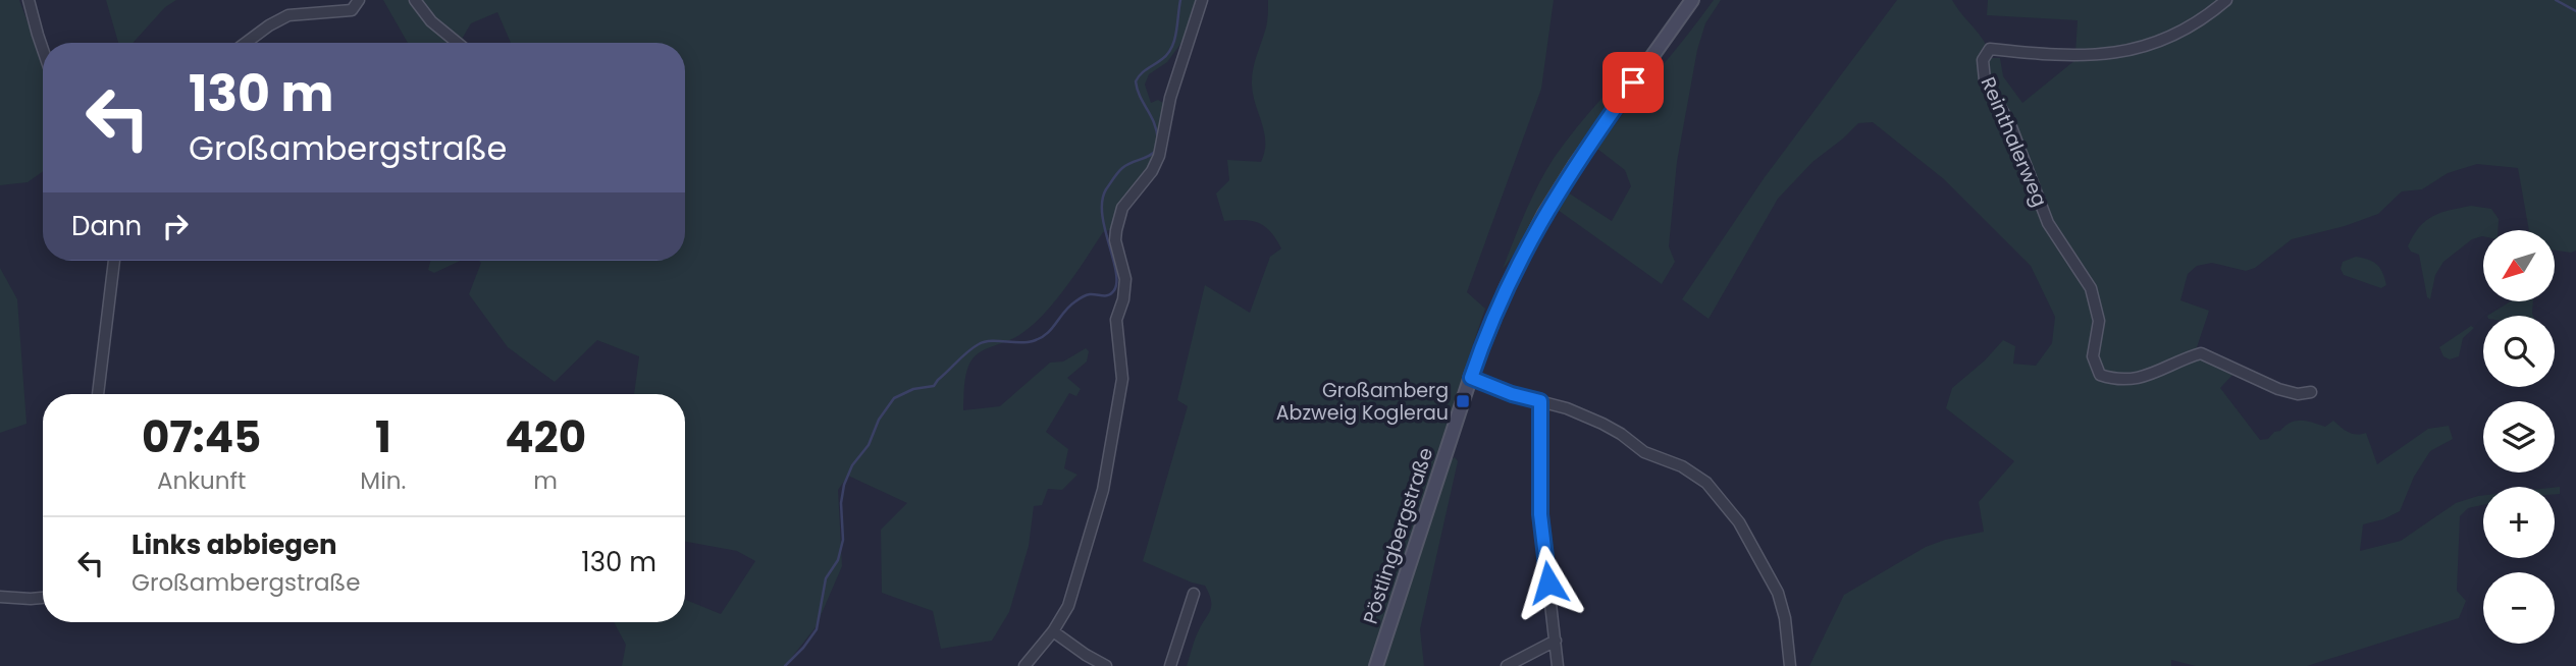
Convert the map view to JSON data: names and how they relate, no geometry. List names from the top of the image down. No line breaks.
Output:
{"streets":{"main road":["Pöstlingbergstraße"],"street":["Reinthalerweg"]},"places":{"transit":["Großamberg Abzweig Koglerau"]},"north":"bottom left","page":{"turn":["130 m","Großambergstraße"],"then":"Dann","map_buttons":["+","−"],"eta":["07:45","Ankunft","1","Min.","420","m"],"list":[{"name":"Links abbiegen","note":"Großambergstraße","value":"130 m"}]}}
